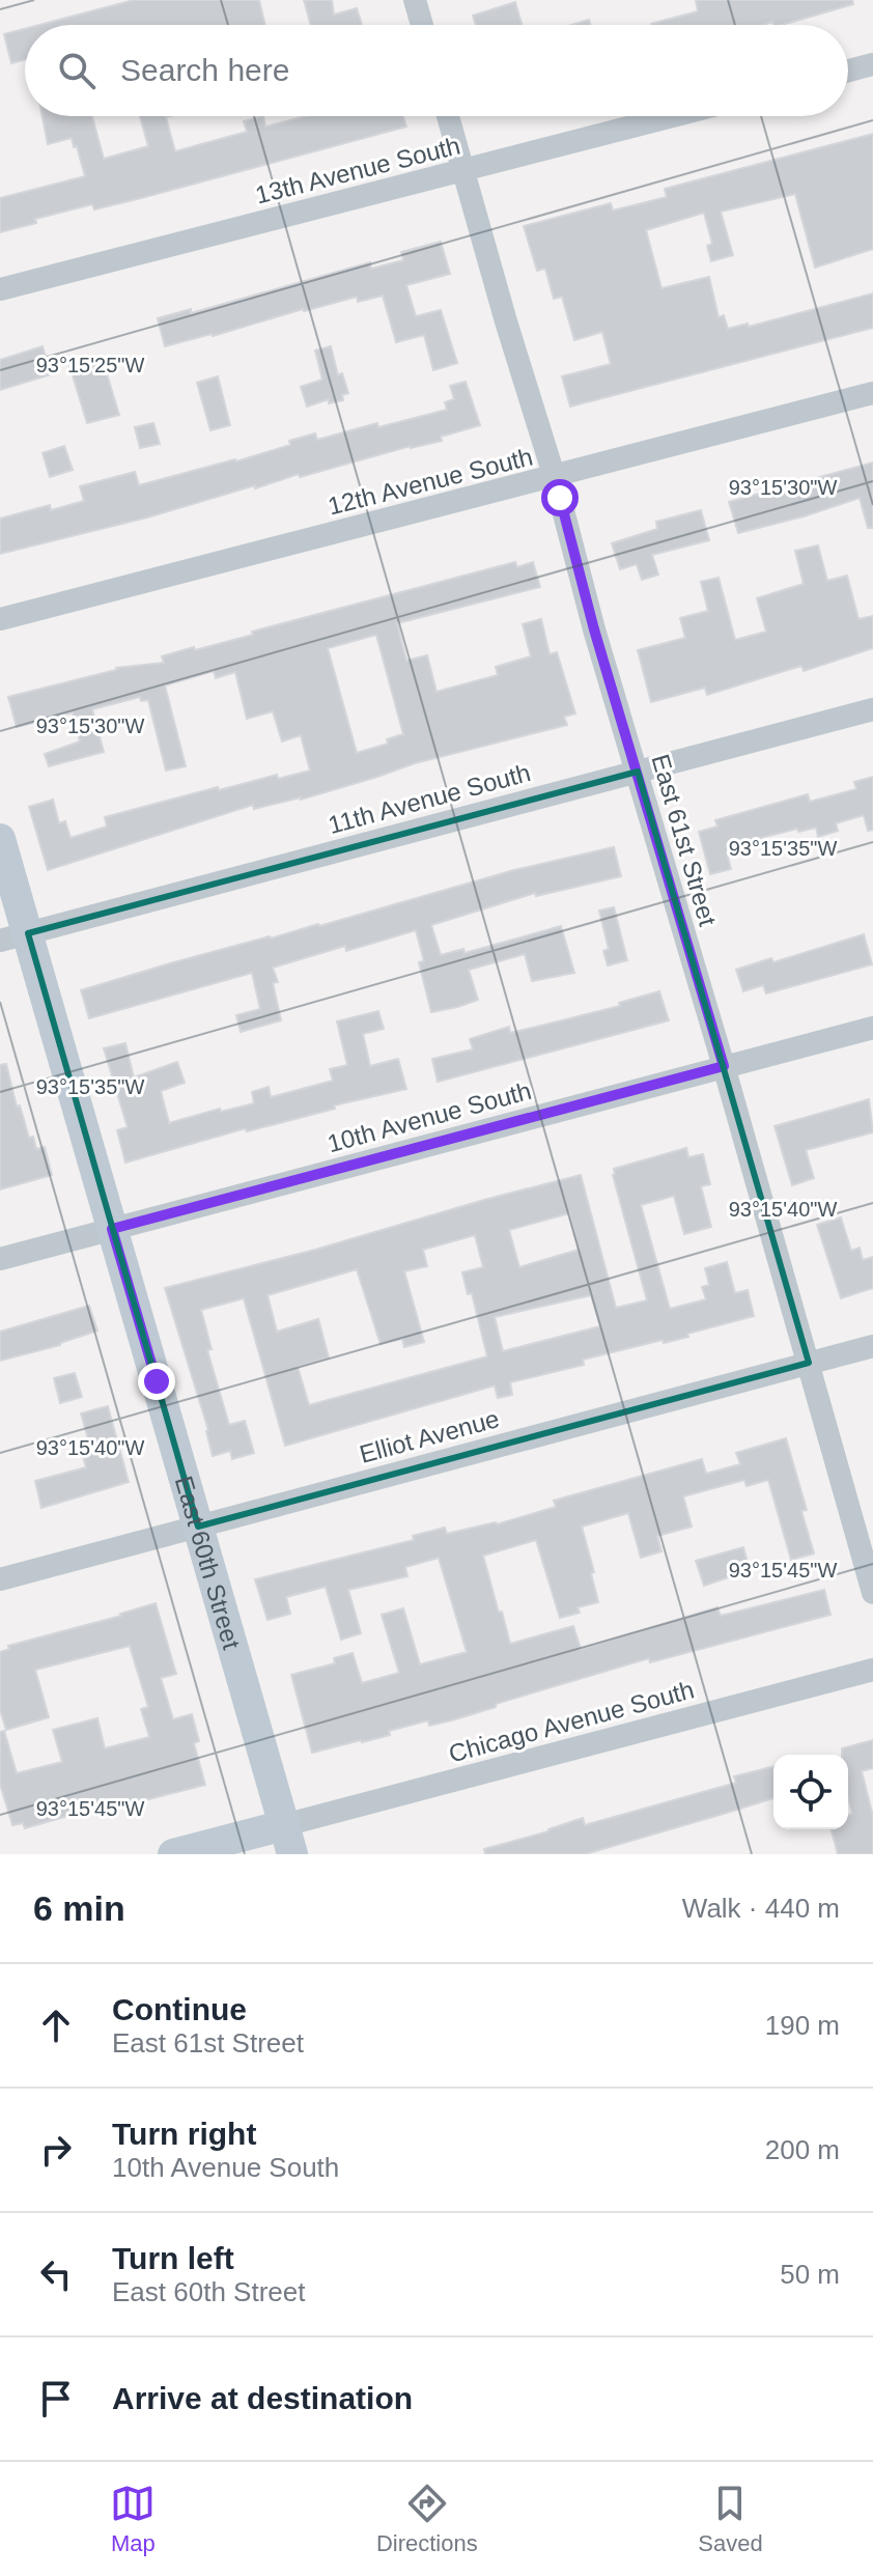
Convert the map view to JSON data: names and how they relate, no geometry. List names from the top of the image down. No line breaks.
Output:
{"streets":{"street":["13th Avenue South","12th Avenue South","11th Avenue South","East 61st Street","10th Avenue South","Elliot Avenue","East 60th Street","Chicago Avenue South"]},"crossings":[["13th Avenue South","East 61st Street"],["12th Avenue South","East 61st Street"],["11th Avenue South","East 61st Street"],["11th Avenue South","East 60th Street"],["East 61st Street","10th Avenue South"],["East 61st Street","Elliot Avenue"],["10th Avenue South","East 60th Street"],["Elliot Avenue","East 60th Street"],["East 60th Street","Chicago Avenue South"]],"page":{"search":"Search here","heading":["6 min","Walk · 440 m"],"list":[["Continue","East 61st Street","190 m"],["Turn right","10th Avenue South","200 m"],["Turn left","East 60th Street","50 m"],"Arrive at destination"],"nav":["Map","Directions","Saved"]},"coordinates":["93°15'25\"W","93°15'30\"W","93°15'35\"W","93°15'40\"W","93°15'45\"W"]}
